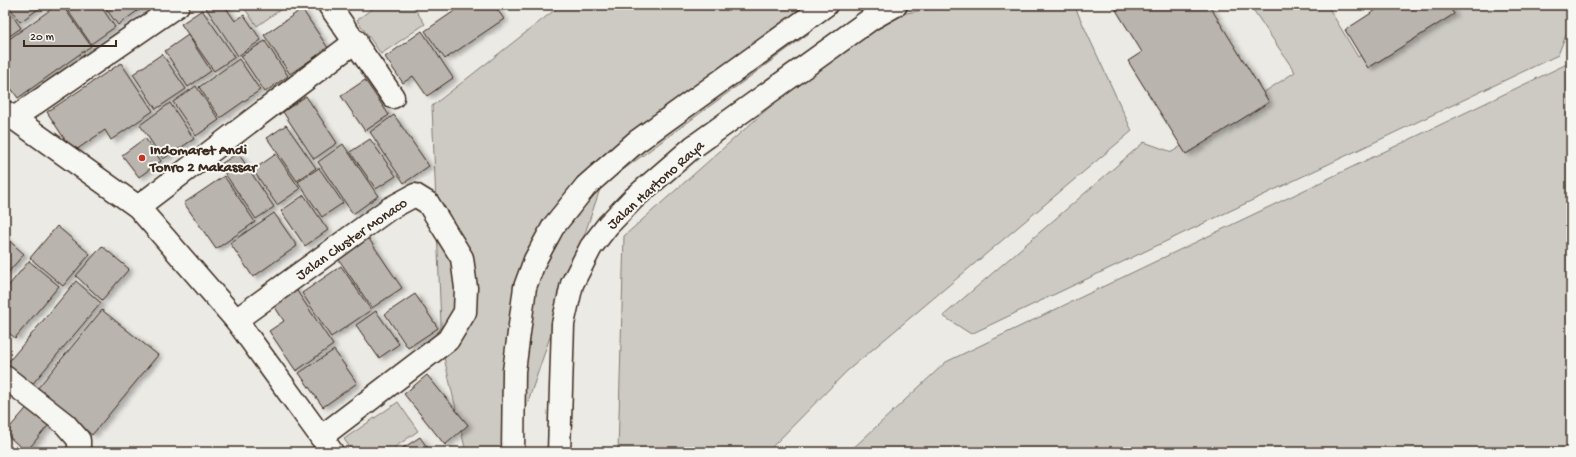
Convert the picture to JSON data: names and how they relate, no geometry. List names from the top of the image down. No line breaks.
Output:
{"streets":{"street":["Jalan Hartono Raya","Jalan Cluster Monaco"]},"places":["Indomaret Andi Tonro 2 Makassar"],"scale_bar":"20 m"}
